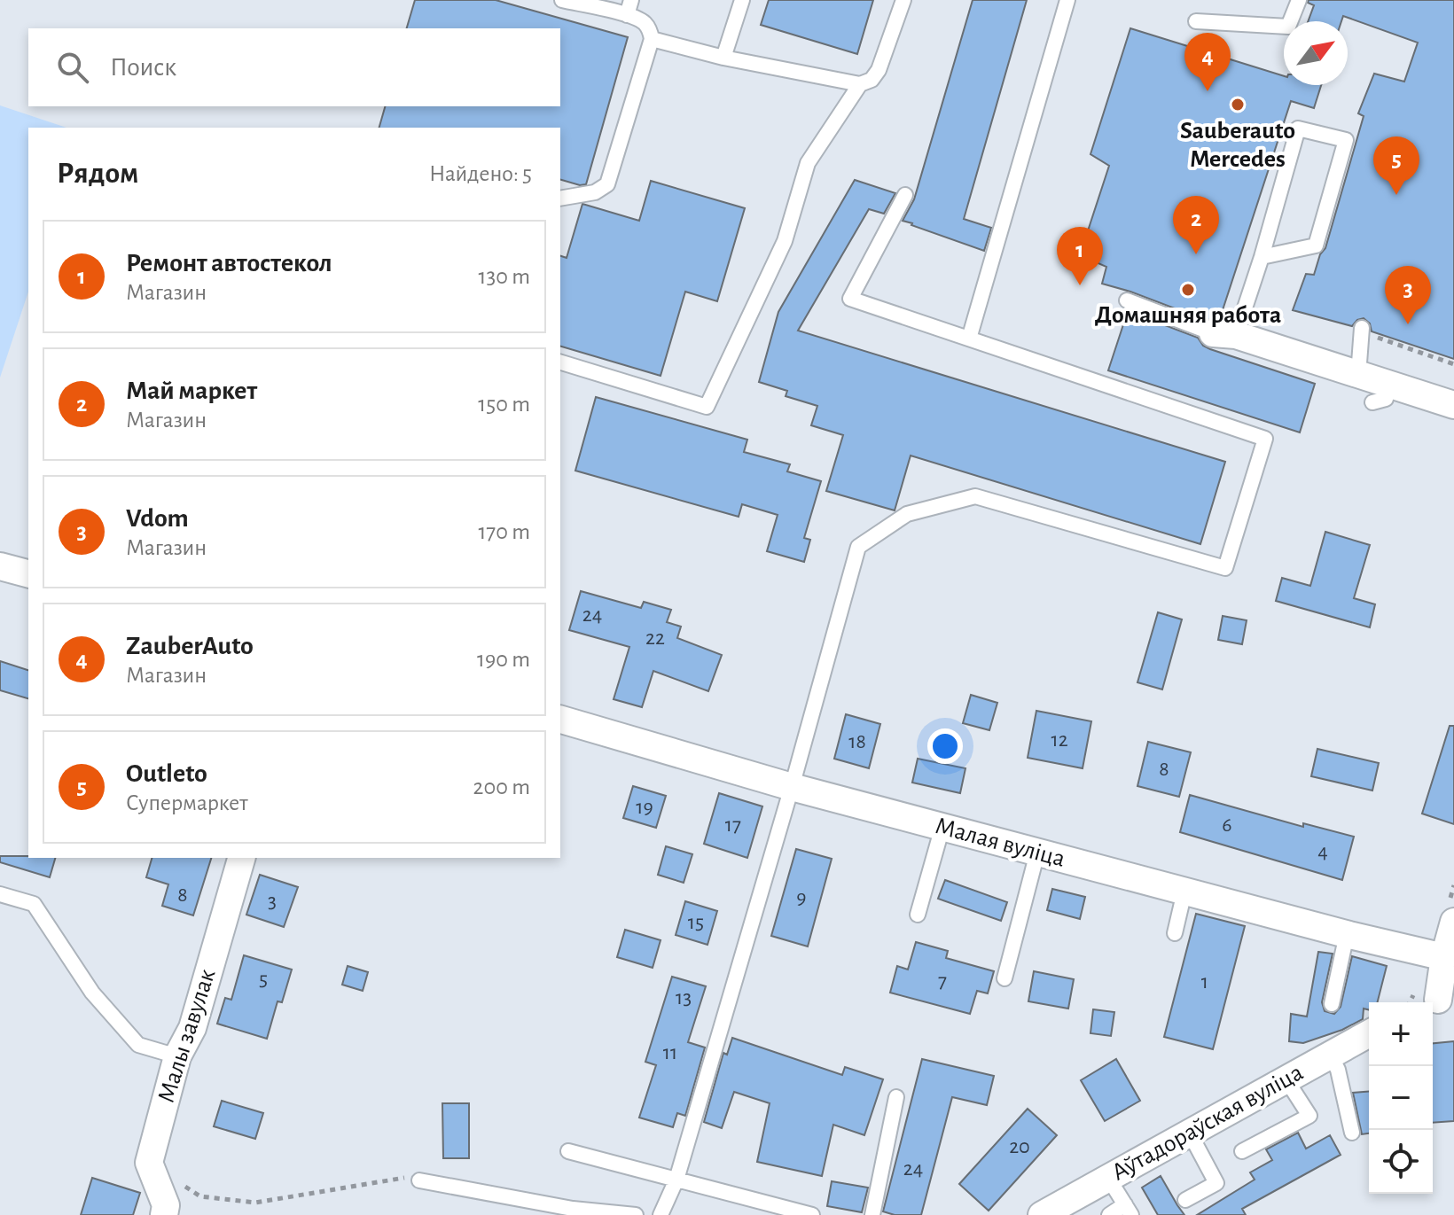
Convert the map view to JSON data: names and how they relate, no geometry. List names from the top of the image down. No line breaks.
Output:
{"streets":{"street":["Малая вуліца","Малы завулак","Аўтадораўская вуліца"]},"places":["Sauberauto Mercedes","Домашняя работа"],"house_numbers":["24","22","12","18","8","19","17","6","4","8","9","3","15","5","7","1","13","11","20","24"],"north":"top right","page":{"search":"Поиск","pins":["4","5","2","1","3"],"heading":["Рядом","Найдено: 5"],"list":[{"mark":"1","name":"Ремонт автостекол","note":"Магазин","value":"130 m"},{"mark":"2","name":"Май маркет","note":"Магазин","value":"150 m"},{"mark":"3","name":"Vdom","note":"Магазин","value":"170 m"},{"mark":"4","name":"ZauberAuto","note":"Магазин","value":"190 m"},{"mark":"5","name":"Outleto","note":"Супермаркет","value":"200 m"}],"map_buttons":["+","−"]}}
